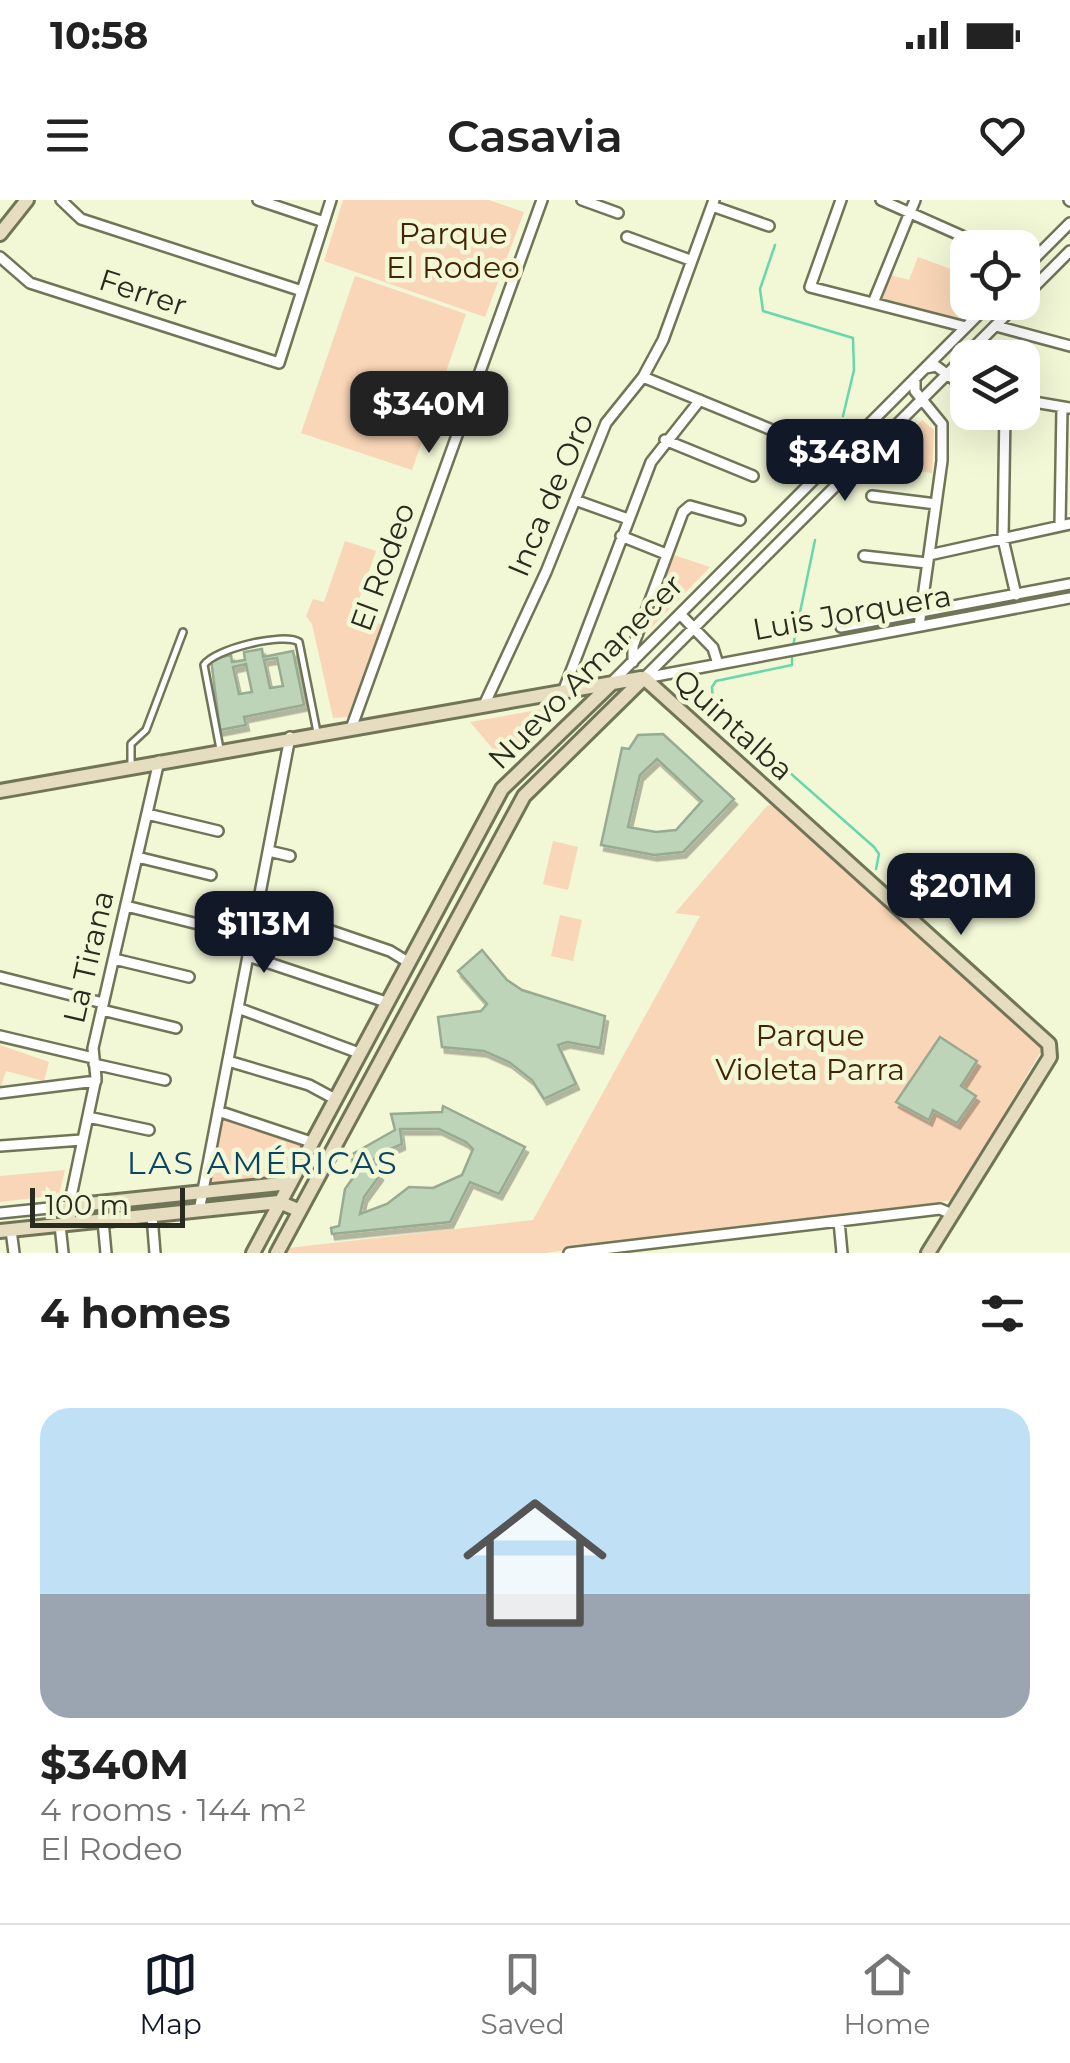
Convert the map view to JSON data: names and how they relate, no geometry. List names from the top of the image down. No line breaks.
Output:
{"streets":{"street":["Ferrer","Inca de Oro","El Rodeo","Luis Jorquera","Nuevo Amanecer","Quintalba","La Tirana"]},"crossings":[["Inca de Oro","Quintalba"],["El Rodeo","Quintalba"],["Luis Jorquera","Quintalba"],["Nuevo Amanecer","Quintalba"],["Quintalba","La Tirana"]],"districts":["LAS AMÉRICAS"],"parks":["Parque El Rodeo","Parque Violeta Parra"],"scale_bar":"100 m","page":{"status":"10:58","header":"Casavia","price":["$340M","$348M","$201M","$113M"],"scale":"100 m","heading":"4 homes","list":[{"name":"$340M","note":"4 rooms · 144 m² · El Rodeo"}],"tabs":["Map","Saved","Home"]}}
